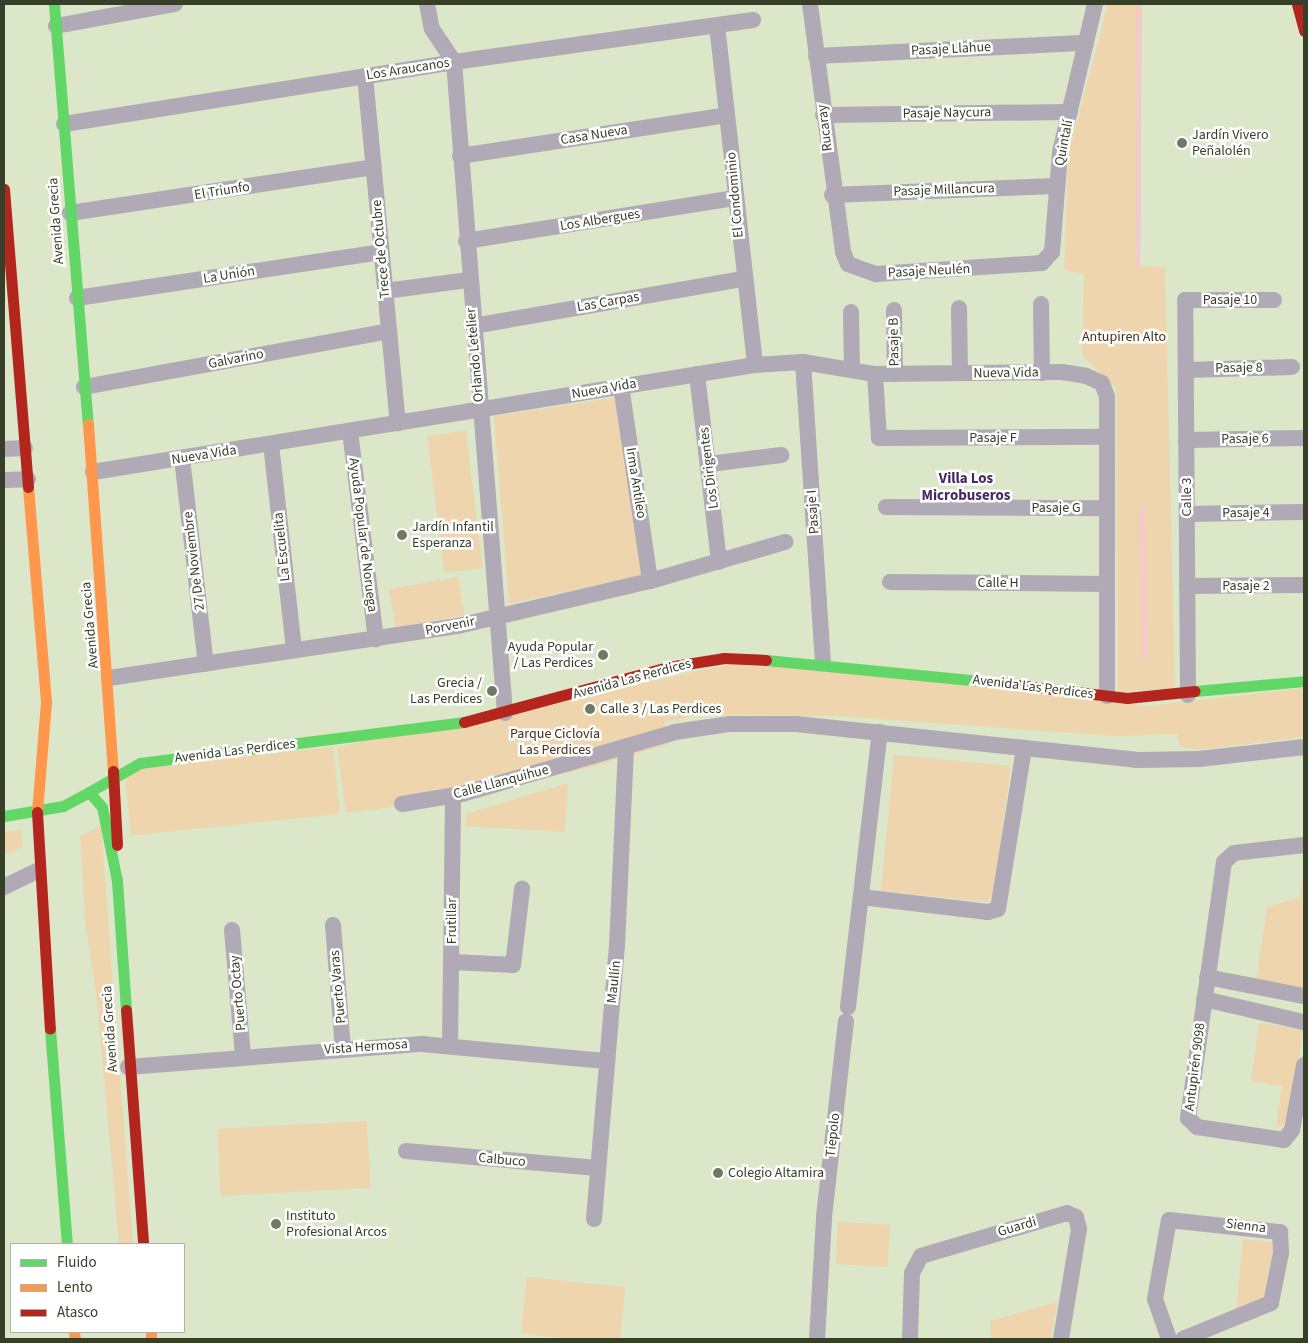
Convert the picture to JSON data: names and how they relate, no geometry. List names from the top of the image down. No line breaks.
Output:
{"streets":{"main road":["Avenida Grecia","Avenida Las Perdices"],"street":["Pasaje Llahue","Los Araucanos","Pasaje Naycura","Rucaray","Casa Nueva","Quintalí","Pasaje Millancura","El Triunfo","El Condominio","Los Albergues","Trece de Octubre","Pasaje Neulén","La Unión","Pasaje 10","Las Carpas","Pasaje B","Orlando Letelier","Galvarino","Pasaje 8","Nueva Vida","Pasaje F","Pasaje 6","Los Dirigentes","Irma Antileo","Calle 3","Pasaje G","Pasaje I","Pasaje 4","Ayuda Popular de Noruega","La Escuelita","27 De Noviembre","Calle H","Pasaje 2","Porvenir","Calle Llanquihue","Frutillar","Maullín","Puerto Varas","Puerto Octay","Vista Hermosa","Antupirén 9098","Tiepolo","Calbuco","Sienna","Guardi"]},"crossings":[["Pasaje Llahue","Rucaray"],["Pasaje Llahue","Quintalí"],["Los Araucanos","El Condominio"],["Los Araucanos","Avenida Grecia"],["Los Araucanos","Trece de Octubre"],["Los Araucanos","Orlando Letelier"],["Pasaje Naycura","Rucaray"],["Pasaje Naycura","Quintalí"],["Rucaray","Pasaje Millancura"],["Rucaray","Pasaje Neulén"],["Casa Nueva","El Condominio"],["Casa Nueva","Orlando Letelier"],["Quintalí","Pasaje Millancura"],["Quintalí","Pasaje Neulén"],["El Triunfo","Avenida Grecia"],["El Triunfo","Trece de Octubre"],["El Condominio","Los Albergues"],["El Condominio","Las Carpas"],["El Condominio","Nueva Vida"],["Los Albergues","Orlando Letelier"],["Avenida Grecia","La Unión"],["Avenida Grecia","Galvarino"],["Avenida Grecia","Nueva Vida"],["Avenida Grecia","Porvenir"],["Avenida Grecia","Avenida Las Perdices"],["Avenida Grecia","Vista Hermosa"],["Trece de Octubre","La Unión"],["Trece de Octubre","Galvarino"],["Trece de Octubre","Nueva Vida"],["Pasaje 10","Calle 3"],["Las Carpas","Orlando Letelier"],["Pasaje B","Nueva Vida"],["Orlando Letelier","Nueva Vida"],["Orlando Letelier","Porvenir"],["Orlando Letelier","Avenida Las Perdices"],["Pasaje 8","Calle 3"],["Nueva Vida","Pasaje F"],["Nueva Vida","Los Dirigentes"],["Nueva Vida","Irma Antileo"],["Nueva Vida","Pasaje I"],["Nueva Vida","Ayuda Popular de Noruega"],["Nueva Vida","La Escuelita"],["Nueva Vida","27 De Noviembre"],["Pasaje 6","Calle 3"],["Los Dirigentes","Porvenir"],["Irma Antileo","Porvenir"],["Calle 3","Pasaje 4"],["Calle 3","Pasaje 2"],["Calle 3","Avenida Las Perdices"],["Pasaje I","Avenida Las Perdices"],["Ayuda Popular de Noruega","Porvenir"],["La Escuelita","Porvenir"],["27 De Noviembre","Porvenir"],["Calle Llanquihue","Frutillar"],["Calle Llanquihue","Maullín"],["Calle Llanquihue","Tiepolo"],["Frutillar","Vista Hermosa"],["Maullín","Vista Hermosa"],["Maullín","Calbuco"],["Puerto Varas","Vista Hermosa"],["Puerto Octay","Vista Hermosa"]],"districts":["Villa Los Microbuseros"],"parks":["Antupiren Alto","Parque Ciclovía Las Perdices"],"places":["Jardín Vivero Peñalolén","Jardín Infantil Esperanza","Ayuda Popular / Las Perdices","Grecia / Las Perdices","Calle 3 / Las Perdices","Colegio Altamira","Instituto Profesional Arcos"],"legend":["Fluido","Lento","Atasco"]}
